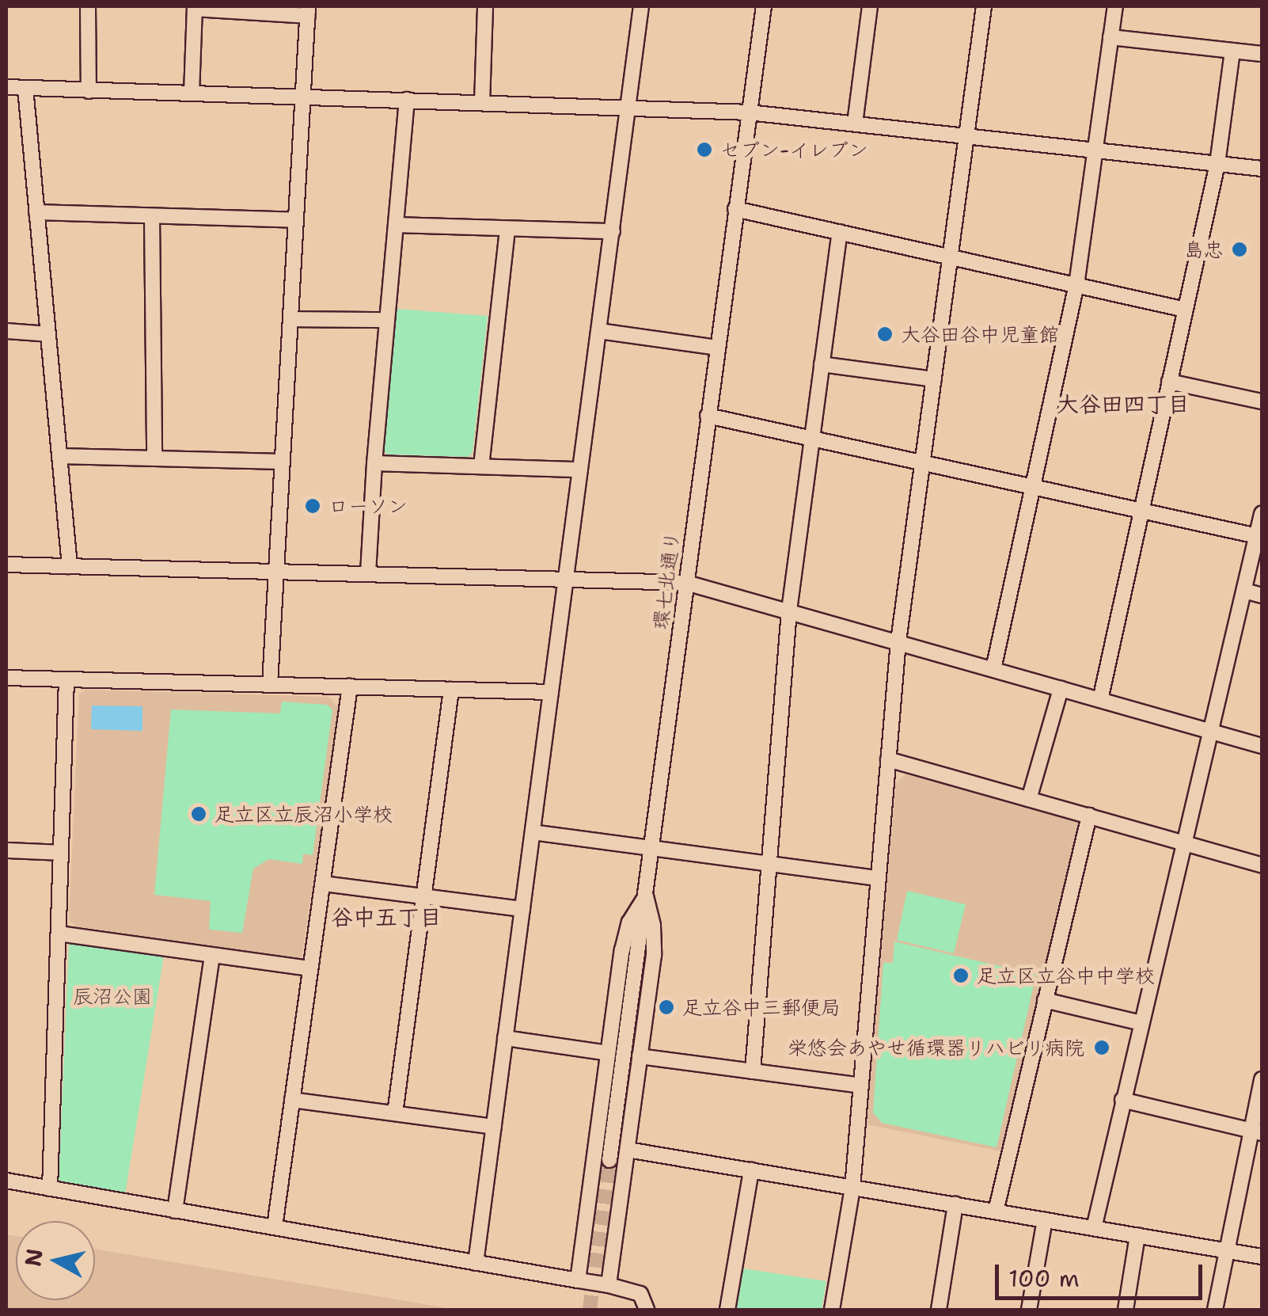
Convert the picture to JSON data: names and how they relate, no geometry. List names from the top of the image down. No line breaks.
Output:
{"streets":{"street":["環七北通り"]},"districts":["大谷田四丁目","谷中五丁目"],"parks":["辰沼公園"],"places":["セブン-イレブン","島忠","大谷田谷中児童館","ローソン","足立区立辰沼小学校","足立区立谷中中学校","足立谷中三郵便局","栄悠会あやせ循環器リハビリ病院"],"scale_bar":"100 m","north":"left"}
